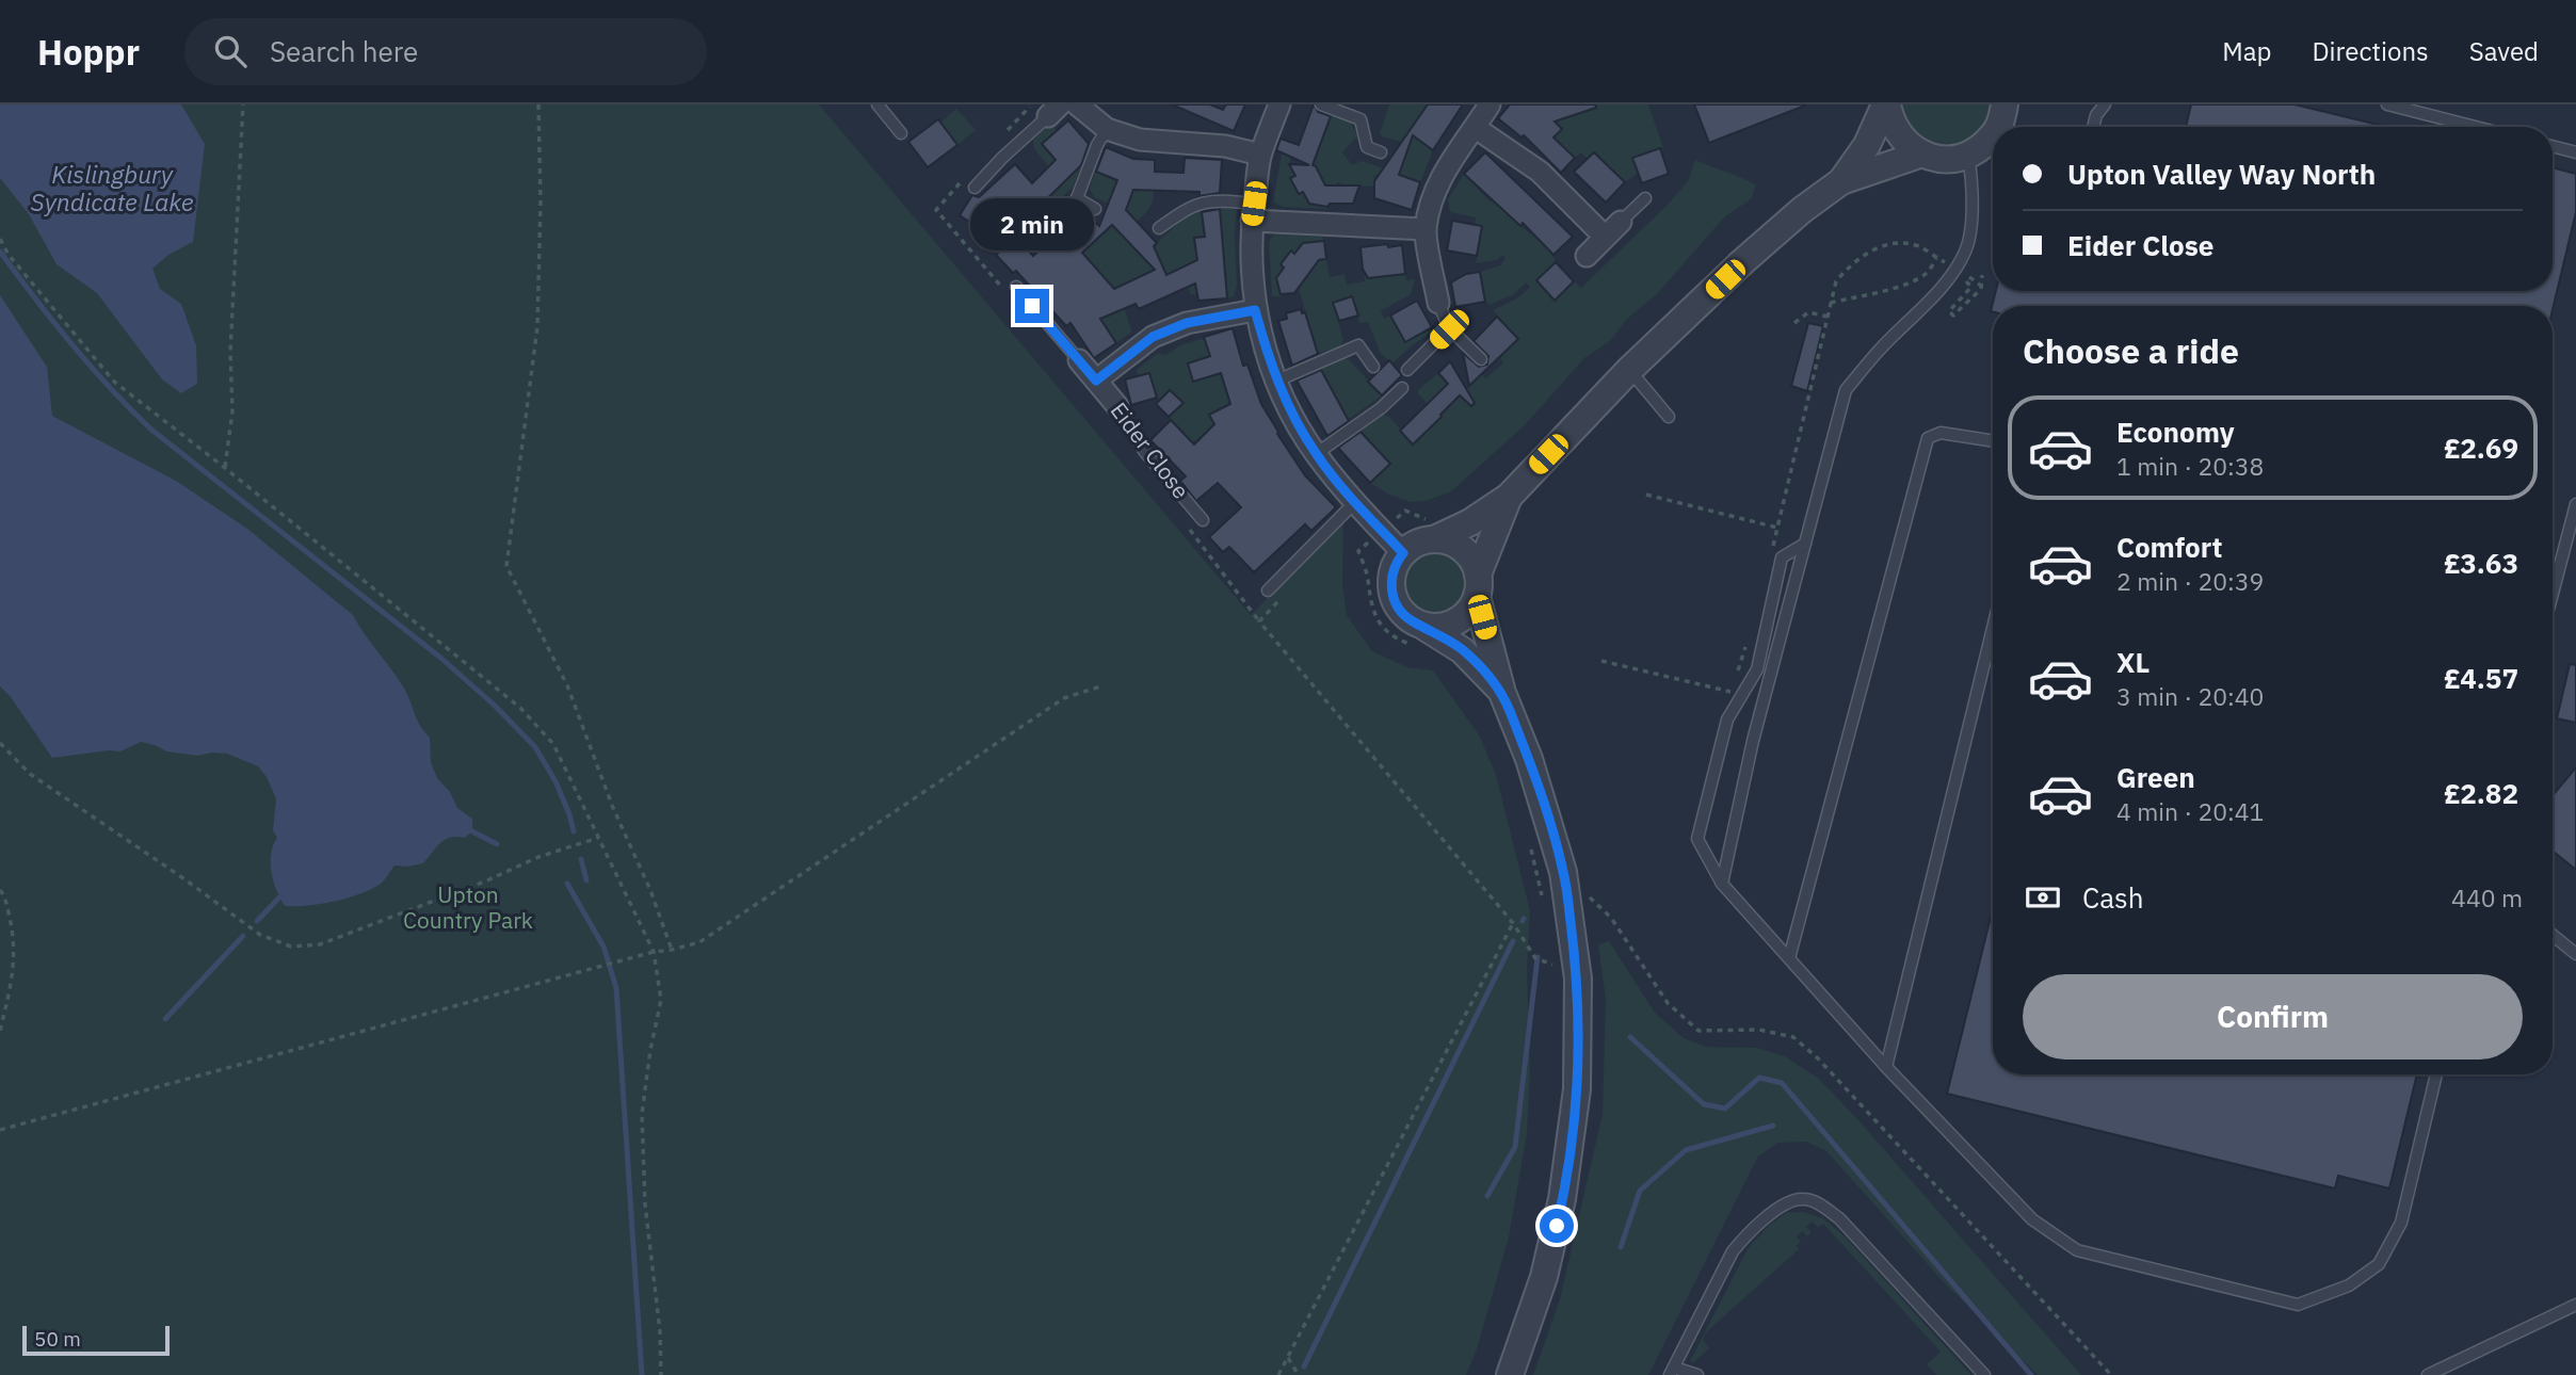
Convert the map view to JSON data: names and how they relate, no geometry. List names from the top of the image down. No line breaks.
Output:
{"streets":{"street":["Eider Close"]},"water":["Kislingbury Syndicate Lake"],"parks":["Upton Country Park"],"scale_bar":"50 m","page":{"header":"Hoppr","search":"Search here","nav":["Map","Directions","Saved"],"banner":["Upton Valley Way North","Eider Close"],"bubble":"2 min","heading":"Choose a ride","list":[{"name":"Economy","note":"1 min · 20:38","value":"£2.69"},{"name":"Comfort","note":"2 min · 20:39","value":"£3.63"},{"name":"XL","note":"3 min · 20:40","value":"£4.57"},{"name":"Green","note":"4 min · 20:41","value":"£2.82"}],"pay":["Cash","440 m"],"buttons":"Confirm","scale":"50 m"}}
